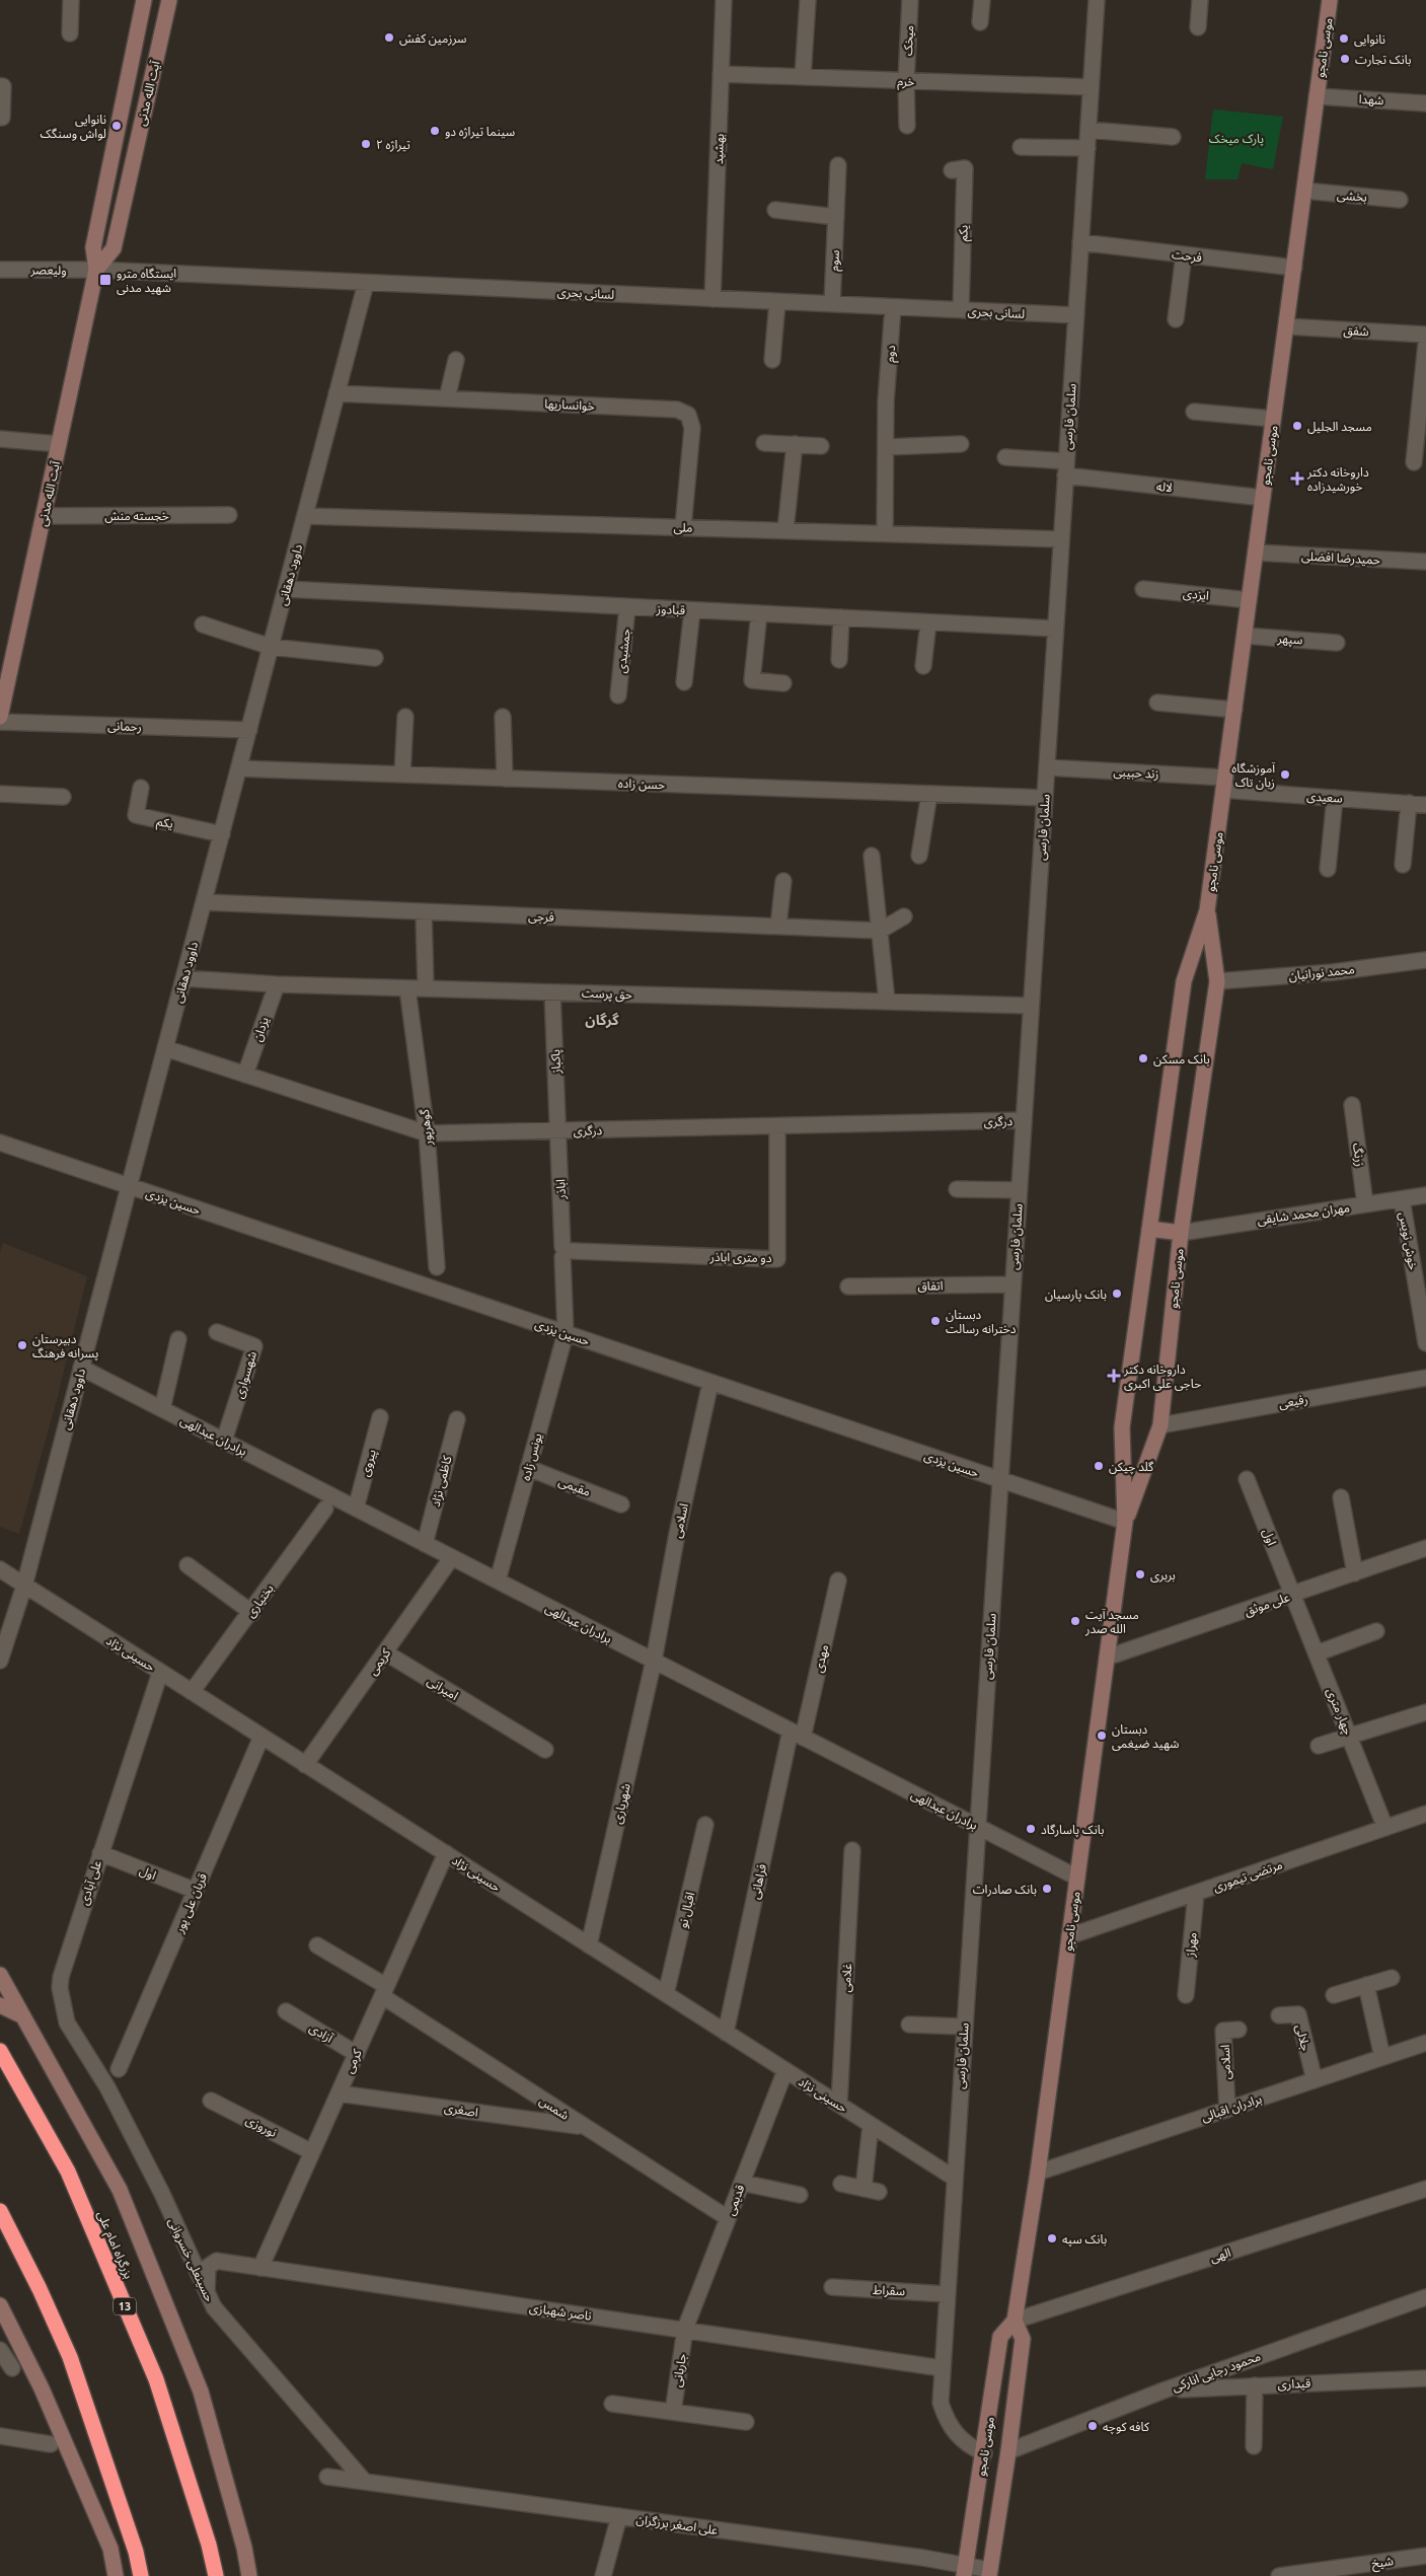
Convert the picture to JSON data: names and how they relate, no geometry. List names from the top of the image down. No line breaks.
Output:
{"streets":{"highway":["بزرگراه امام علی","13"],"main road":["موسی نامجو","آیت الله مدنی"],"street":["میخک","خرم","شهدا","بهشید","بخشی","یکم","فرحت","سوم","ولیعصر","لسانی بحری","شفق","دوم","خوانساریها","سلمان فارسی","لاله","خجسته منش","ملی","حمیدرضا افضلی","داوود دهقانی","ایزدی","قبادوز","سپهر","جمشیدی","رحمانی","زند حبیبی","حسن زاده","سعیدی","فرجی","محمد نورانیان","حق پرست","یزدان","پاکباز","درگری","گوهرپور","زرنگ","اباذر","حسین یزدی","مهران محمد شایقی","خوش نویس","دو متری اباذر","اتفاق","شهسواری","رفیعی","برادران عبدالهی","یونس زاده","پیروی","کاظمی نژاد","مقیمی","اسلامی","اول","بختیاری","علی موثق","حسینی نژاد","مهدی","کریمی","امیرانی","چهار متری","شهریاری","مرتضی تیموری","فراهانی","علی آبادی","قربان علی پور","اقبال نو","مهراز","غلامی","آزادی","جلالی","کرمی","شمس","برادران اقبالی","اصغری","نوروزی","قدیمی","الهی","حسینعلی خسروانی","سقراط","ناصر شهبازی","جاربانی","محمود رجایی انارکی","قیداری","علی اصغر برزگران","شیخ"]},"crossings":[["میخک","خرم"],["موسی نامجو","شهدا"],["موسی نامجو","بخشی"],["موسی نامجو","فرحت"],["موسی نامجو","شفق"],["موسی نامجو","سلمان فارسی"],["موسی نامجو","لاله"],["موسی نامجو","حمیدرضا افضلی"],["موسی نامجو","ایزدی"],["موسی نامجو","سپهر"],["موسی نامجو","زند حبیبی"],["موسی نامجو","سعیدی"],["موسی نامجو","محمد نورانیان"],["موسی نامجو","حسین یزدی"],["موسی نامجو","مهران محمد شایقی"],["موسی نامجو","رفیعی"],["موسی نامجو","برادران عبدالهی"],["موسی نامجو","علی موثق"],["موسی نامجو","مرتضی تیموری"],["موسی نامجو","برادران اقبالی"],["موسی نامجو","الهی"],["موسی نامجو","محمود رجایی انارکی"],["موسی نامجو","علی اصغر برزگران"],["خرم","بهشید"],["خرم","سلمان فارسی"],["آیت الله مدنی","ولیعصر"],["آیت الله مدنی","لسانی بحری"],["آیت الله مدنی","خجسته منش"],["بهشید","لسانی بحری"],["یکم","لسانی بحری"],["یکم","داوود دهقانی"],["فرحت","سلمان فارسی"],["سوم","لسانی بحری"],["ولیعصر","لسانی بحری"],["لسانی بحری","دوم"],["لسانی بحری","سلمان فارسی"],["لسانی بحری","داوود دهقانی"],["خوانساریها","ملی"],["خوانساریها","داوود دهقانی"],["سلمان فارسی","لاله"],["سلمان فارسی","ملی"],["سلمان فارسی","قبادوز"],["سلمان فارسی","زند حبیبی"],["سلمان فارسی","حسن زاده"],["سلمان فارسی","حق پرست"],["سلمان فارسی","درگری"],["سلمان فارسی","حسین یزدی"],["سلمان فارسی","اتفاق"],["سلمان فارسی","برادران عبدالهی"],["سلمان فارسی","حسینی نژاد"],["سلمان فارسی","سقراط"],["سلمان فارسی","ناصر شهبازی"],["ملی","داوود دهقانی"],["داوود دهقانی","قبادوز"],["داوود دهقانی","رحمانی"],["داوود دهقانی","حسن زاده"],["داوود دهقانی","فرجی"],["داوود دهقانی","حق پرست"],["داوود دهقانی","درگری"],["داوود دهقانی","حسین یزدی"],["داوود دهقانی","برادران عبدالهی"],["داوود دهقانی","حسینی نژاد"],["قبادوز","جمشیدی"],["زند حبیبی","سعیدی"],["حق پرست","یزدان"],["حق پرست","پاکباز"],["حق پرست","گوهرپور"],["یزدان","درگری"],["پاکباز","درگری"],["پاکباز","اباذر"],["درگری","گوهرپور"],["درگری","اباذر"],["درگری","دو متری اباذر"],["زرنگ","مهران محمد شایقی"],["اباذر","حسین یزدی"],["اباذر","دو متری اباذر"],["اباذر","یونس زاده"],["حسین یزدی","یونس زاده"],["حسین یزدی","اسلامی"],["مهران محمد شایقی","خوش نویس"],["شهسواری","برادران عبدالهی"],["برادران عبدالهی","یونس زاده"],["برادران عبدالهی","پیروی"],["برادران عبدالهی","کاظمی نژاد"],["برادران عبدالهی","اسلامی"],["برادران عبدالهی","مهدی"],["برادران عبدالهی","کریمی"],["برادران عبدالهی","شهریاری"],["برادران عبدالهی","فراهانی"],["یونس زاده","مقیمی"],["اسلامی","شهریاری"],["اسلامی","برادران اقبالی"],["اول","علی موثق"],["اول","چهار متری"],["اول","علی آبادی"],["اول","قربان علی پور"],["بختیاری","حسینی نژاد"],["علی موثق","چهار متری"],["حسینی نژاد","کریمی"],["حسینی نژاد","شهریاری"],["حسینی نژاد","فراهانی"],["حسینی نژاد","علی آبادی"],["حسینی نژاد","قربان علی پور"],["حسینی نژاد","اقبال نو"],["حسینی نژاد","غلامی"],["حسینی نژاد","کرمی"],["حسینی نژاد","قدیمی"],["مهدی","فراهانی"],["کریمی","امیرانی"],["چهار متری","مرتضی تیموری"],["مرتضی تیموری","مهراز"],["علی آبادی","حسینعلی خسروانی"],["آزادی","کرمی"],["جلالی","برادران اقبالی"],["کرمی","شمس"],["کرمی","اصغری"],["کرمی","نوروزی"],["کرمی","ناصر شهبازی"],["شمس","اصغری"],["شمس","قدیمی"],["قدیمی","ناصر شهبازی"],["قدیمی","جاربانی"],["حسینعلی خسروانی","ناصر شهبازی"],["حسینعلی خسروانی","علی اصغر برزگران"],["ناصر شهبازی","جاربانی"],["محمود رجایی انارکی","قیداری"]],"districts":["گرگان"],"parks":["پارک میخک"],"places":{"other":["سرزمین کفش","نانوایی","بانک تجارت","نانوایی لواش وسنگک","سینما تیراژه دو","تیراژه ۲","مسجد الجلیل","آموزشگاه زبان تاک","بانک مسکن","بانک پارسیان","دبستان دخترانه رسالت","دبیرستان پسرانه فرهنگ","گلد چیکن","بربری","مسجد آیت الله صدر","دبستان شهید ضیغمی","بانک پاسارگاد","بانک صادرات","بانک سپه","کافه کوچه"],"transit":["ایستگاه مترو شهید مدنی"],"health":["داروخانه دکتر خورشیدزاده","داروخانه دکتر حاجی علی اکبری"]}}
